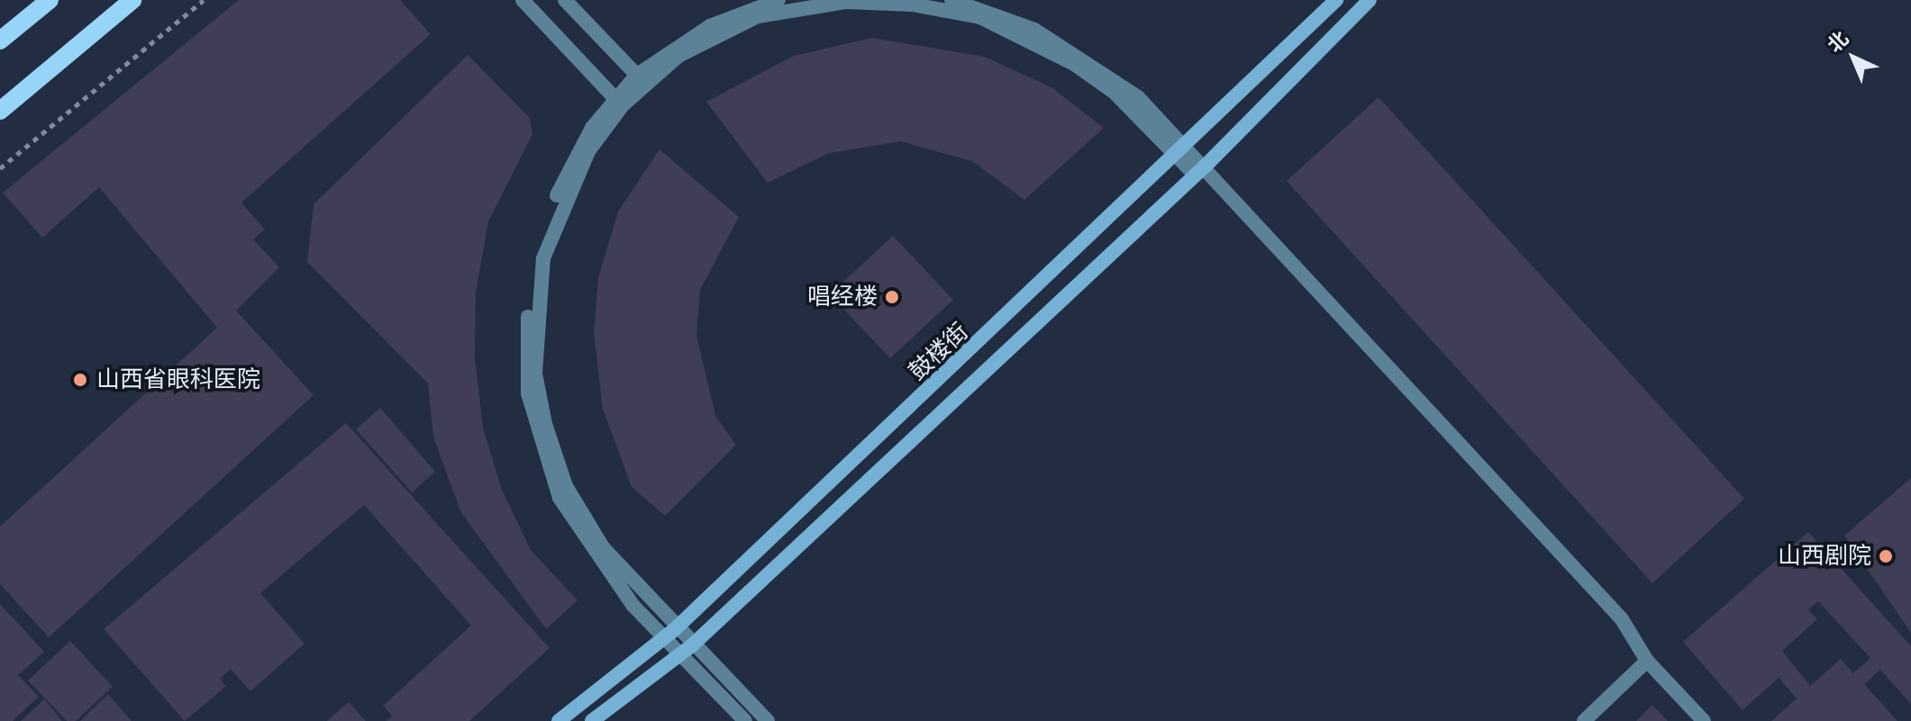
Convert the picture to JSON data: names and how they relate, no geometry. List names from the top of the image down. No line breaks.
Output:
{"streets":{"street":["鼓楼街"]},"places":["唱经楼","山西省眼科医院","山西剧院"],"north":"top left"}
